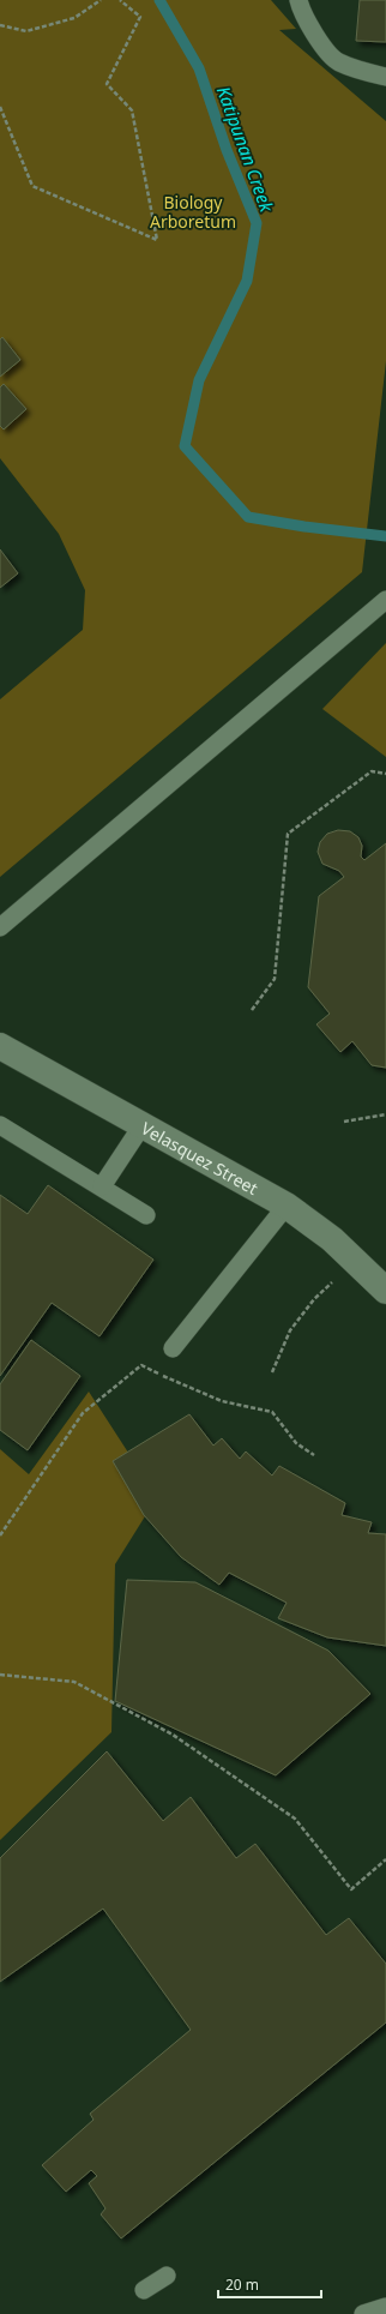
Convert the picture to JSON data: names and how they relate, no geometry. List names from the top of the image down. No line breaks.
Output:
{"streets":{"street":["Velasquez Street"]},"water":["Katipunan Creek"],"parks":["Biology Arboretum"],"scale_bar":"20 m"}
